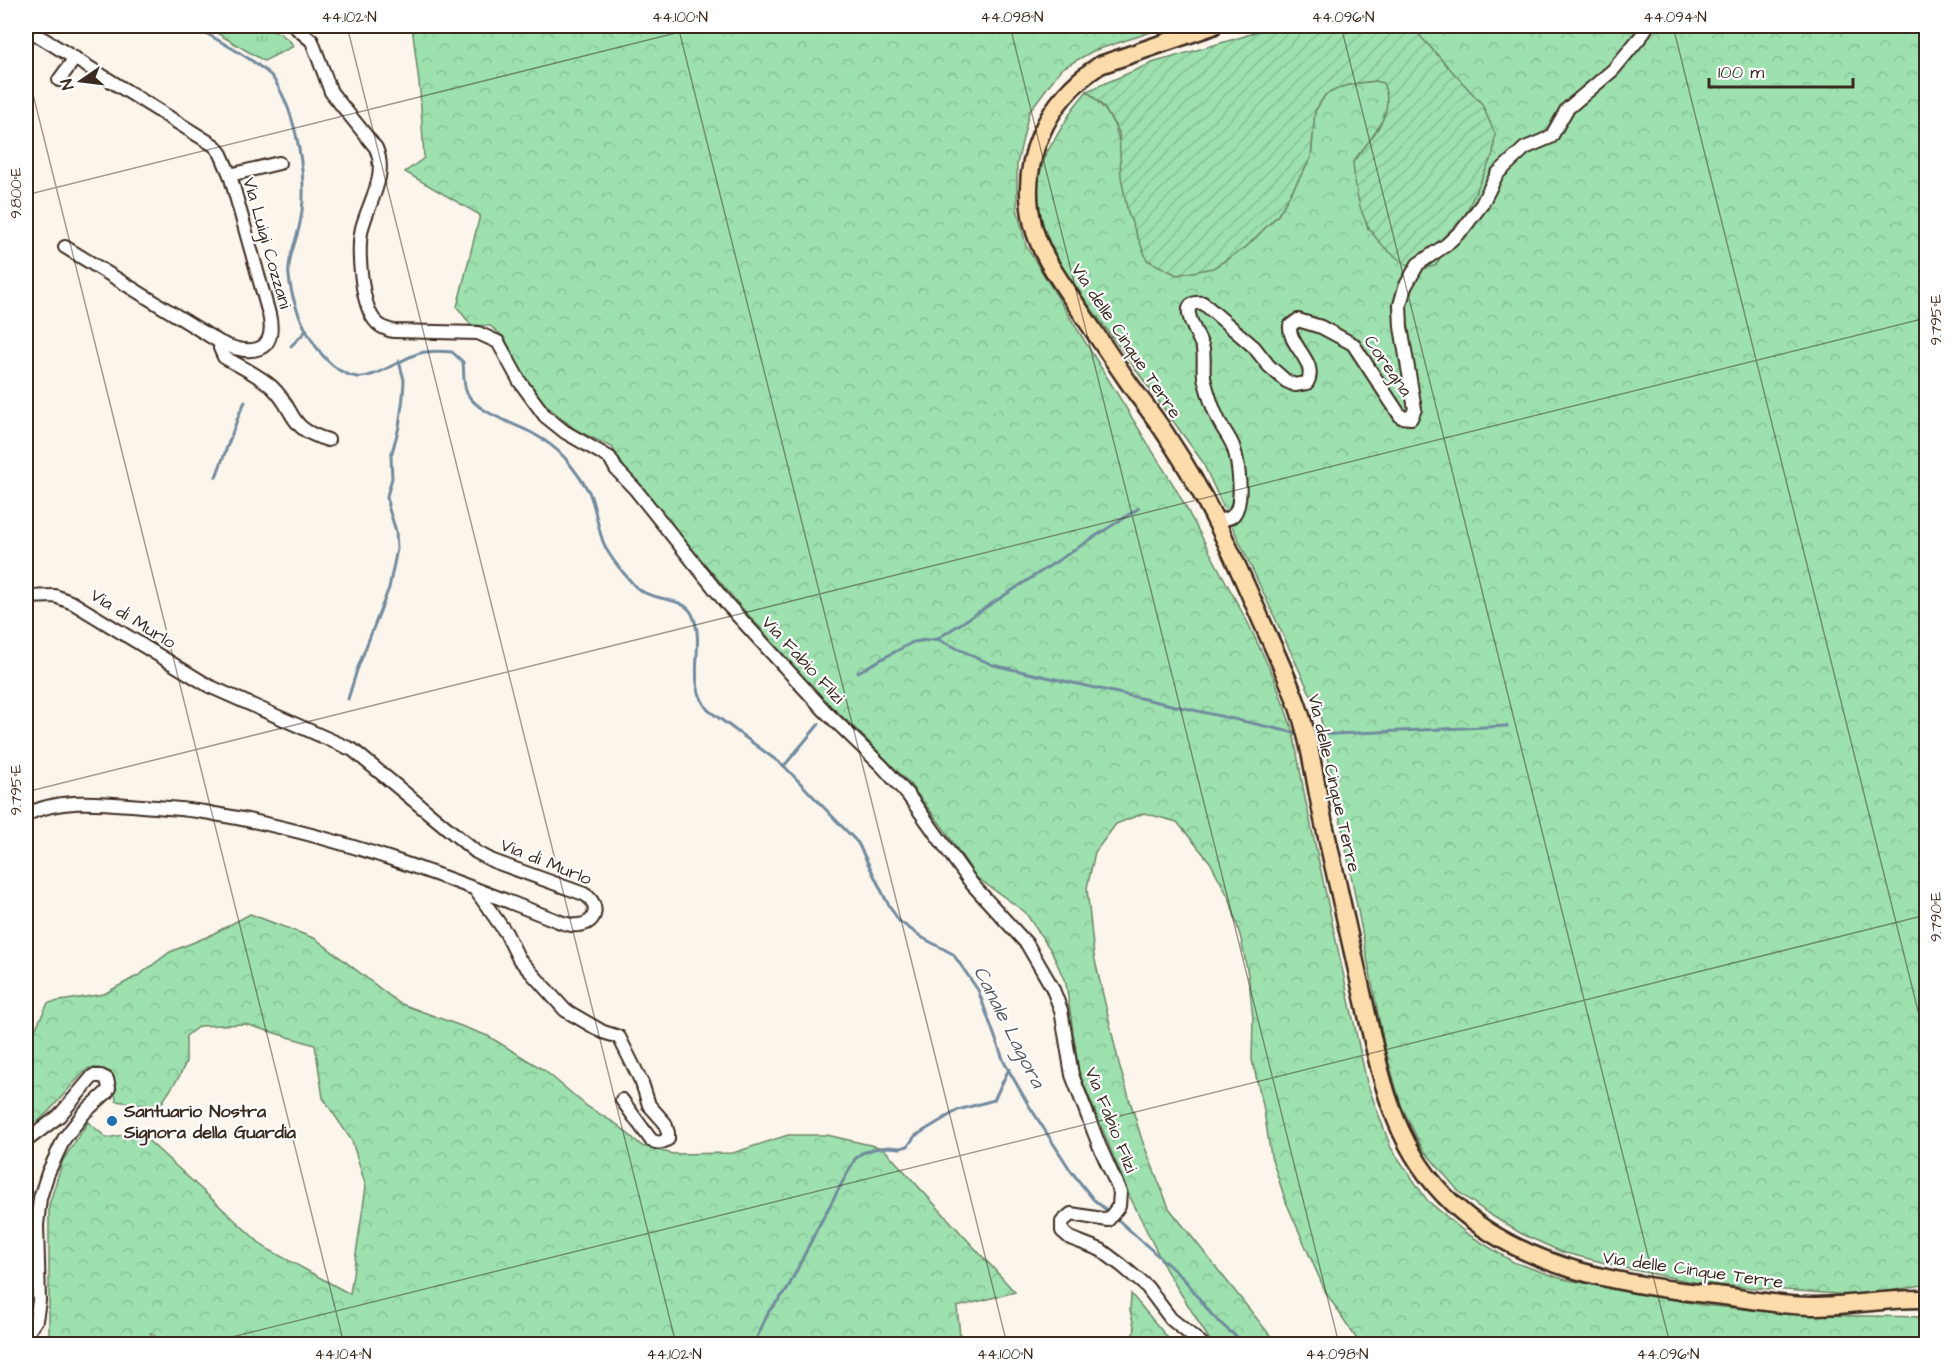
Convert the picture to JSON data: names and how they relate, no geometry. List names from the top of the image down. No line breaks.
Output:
{"streets":{"main road":["Via delle Cinque Terre"],"street":["Via Luigi Cozzani","Coregna","Via di Murlo","Via Fabio Filzi"]},"crossings":[["Via delle Cinque Terre","Coregna"]],"water":["Canale Lagora"],"places":["Santuario Nostra Signora della Guardia"],"scale_bar":"100 m","north":"left","coordinates":["44.102°N","44.100°N","44.098°N","44.096°N","44.094°N","9.800°E","9.795°E","9.790°E","44.104°N"]}
